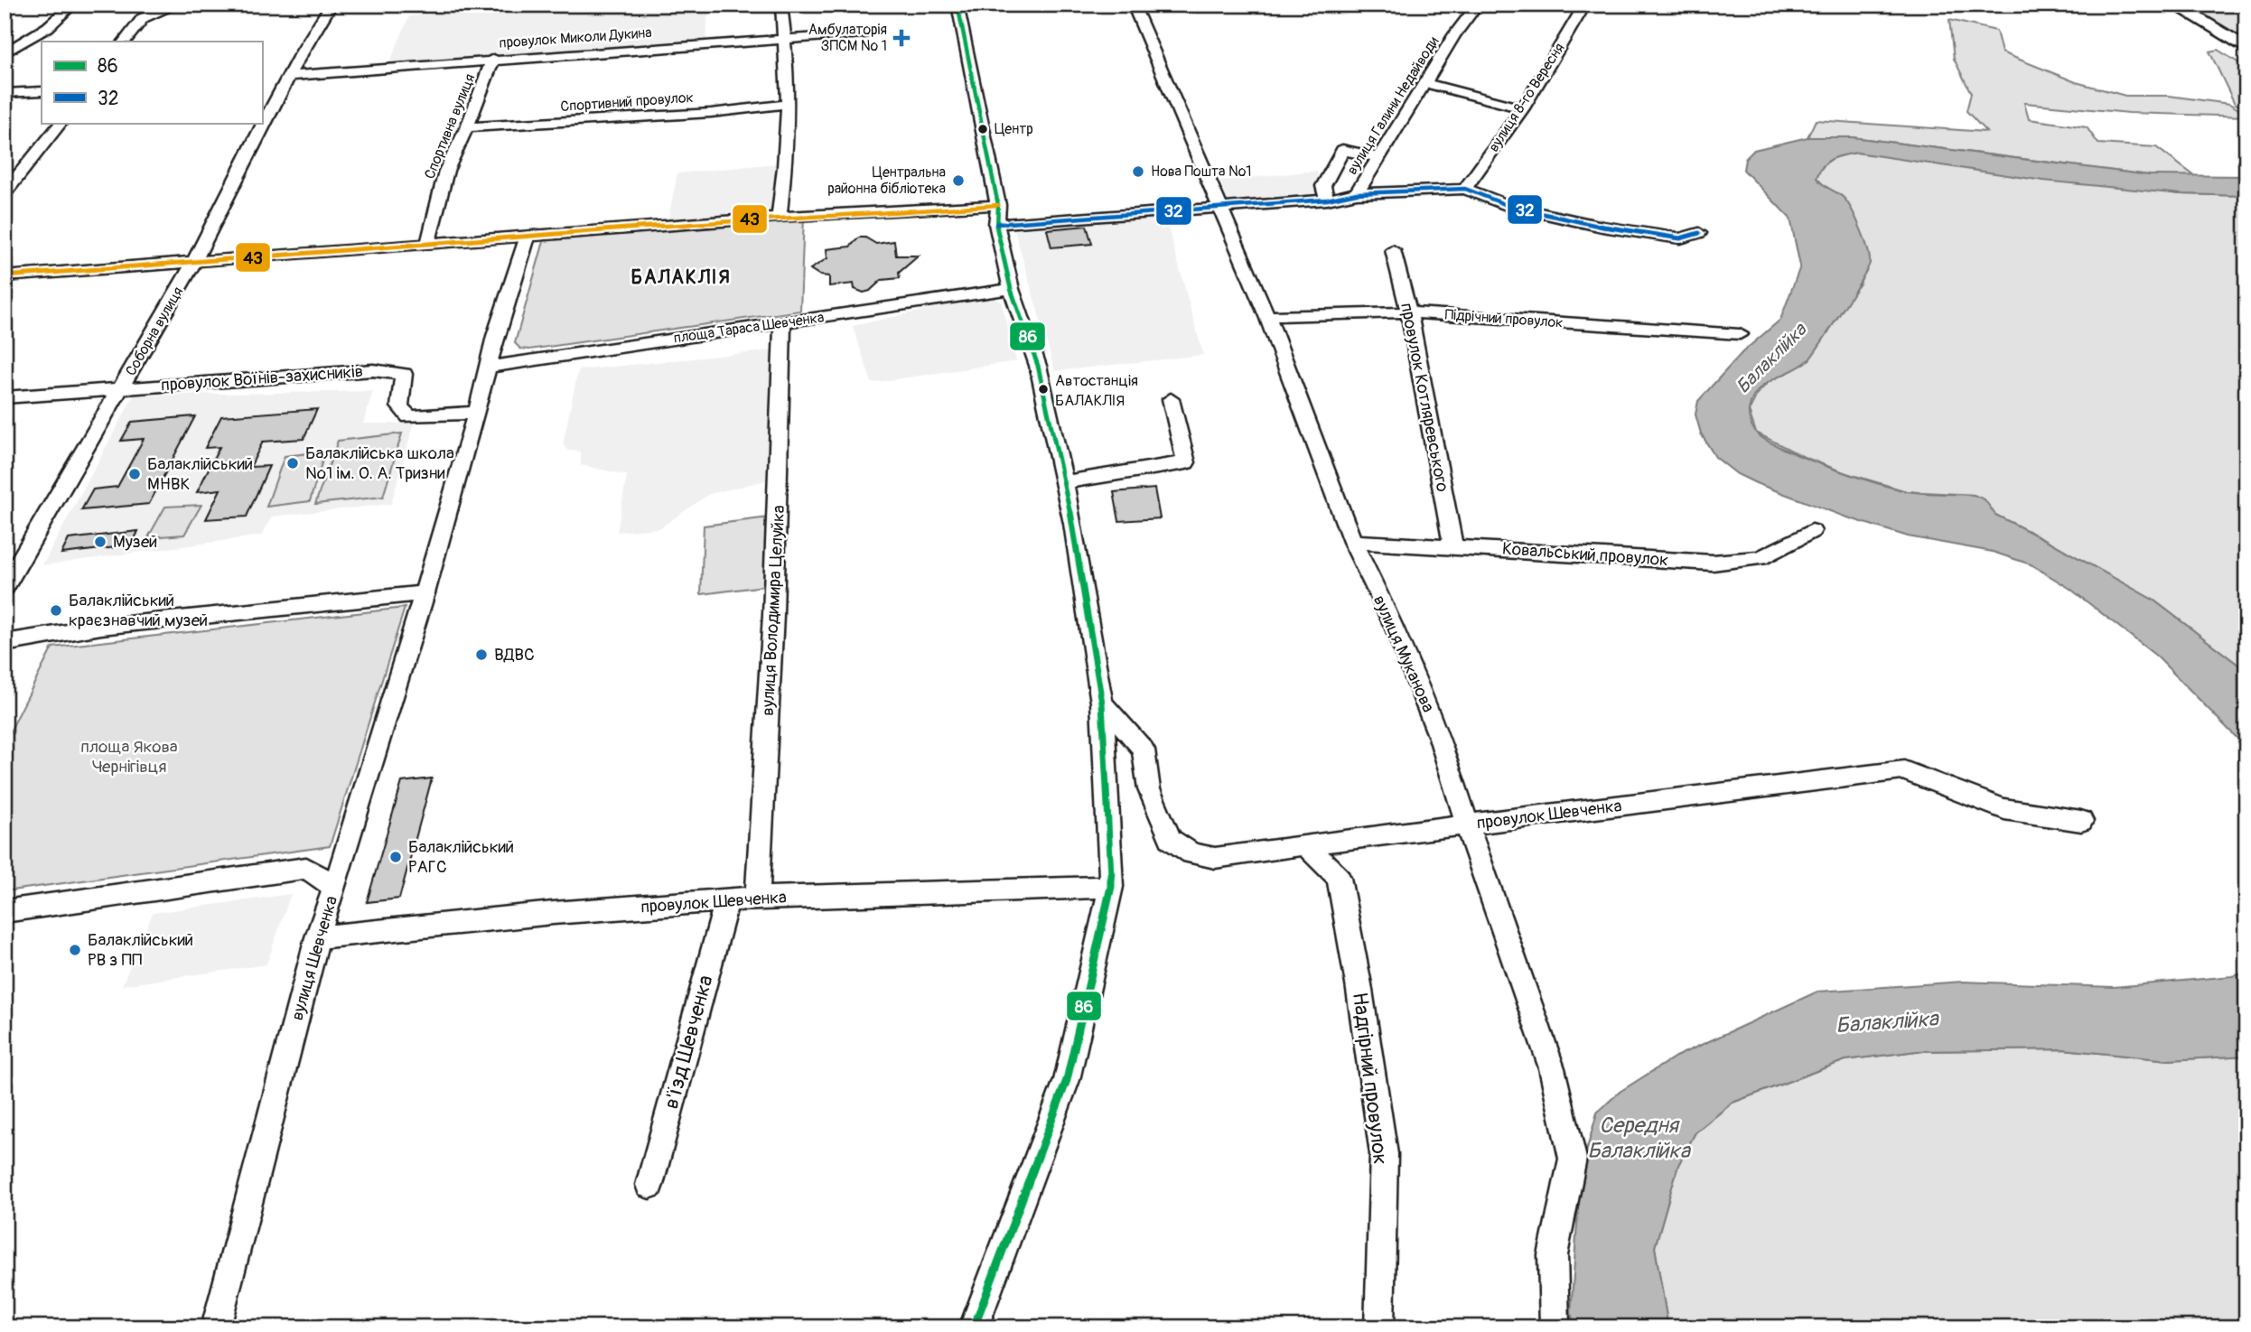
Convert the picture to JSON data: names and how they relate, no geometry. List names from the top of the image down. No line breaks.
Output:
{"streets":{"street":["провулок Миколи Дукина","вулиця 8-го Вересня","Спортивний провулок","вулиця Галини Недайводи","Спортивна вулиця","Підрічний провулок","площа Тараса Шевченка","Соборна вулиця","провулок Воїнів-захисників","провулок Котляревського","Ковальський провулок","вулиця Володимира Целуйка","вулиця Муканова","провулок Шевченка","вулиця Шевченка","в'їзд Шевченка","Надгірний провулок"]},"crossings":[["провулок Миколи Дукина","Спортивна вулиця"],["провулок Миколи Дукина","Соборна вулиця"],["Спортивний провулок","Спортивна вулиця"],["Підрічний провулок","провулок Котляревського"],["Підрічний провулок","вулиця Муканова"],["площа Тараса Шевченка","вулиця Володимира Целуйка"],["Соборна вулиця","провулок Воїнів-захисників"],["провулок Котляревського","Ковальський провулок"],["Ковальський провулок","вулиця Муканова"],["вулиця Володимира Целуйка","провулок Шевченка"],["вулиця Муканова","провулок Шевченка"],["провулок Шевченка","вулиця Шевченка"],["провулок Шевченка","в'їзд Шевченка"],["провулок Шевченка","Надгірний провулок"]],"districts":["БАЛАКЛІЯ"],"water":["Балаклійка","Середня Балаклійка"],"parks":["площа Якова Чернігівця"],"places":{"health":["Амбулаторія ЗПСМ № 1"],"other":["Центр","Нова Пошта №1","Центральна районна бібліотека","Автостанція БАЛАКЛІЯ","Балаклійська школа №1 ім. О. А. Тризни","Балаклійський МНВК","Музей","Балаклійський краєзнавчий музей","ВДВС","Балаклійський РАГС","Балаклійський РВ з ПП"]},"lines":["transit line 86","transit line 32","transit line 43"],"legend":["86","32"]}
